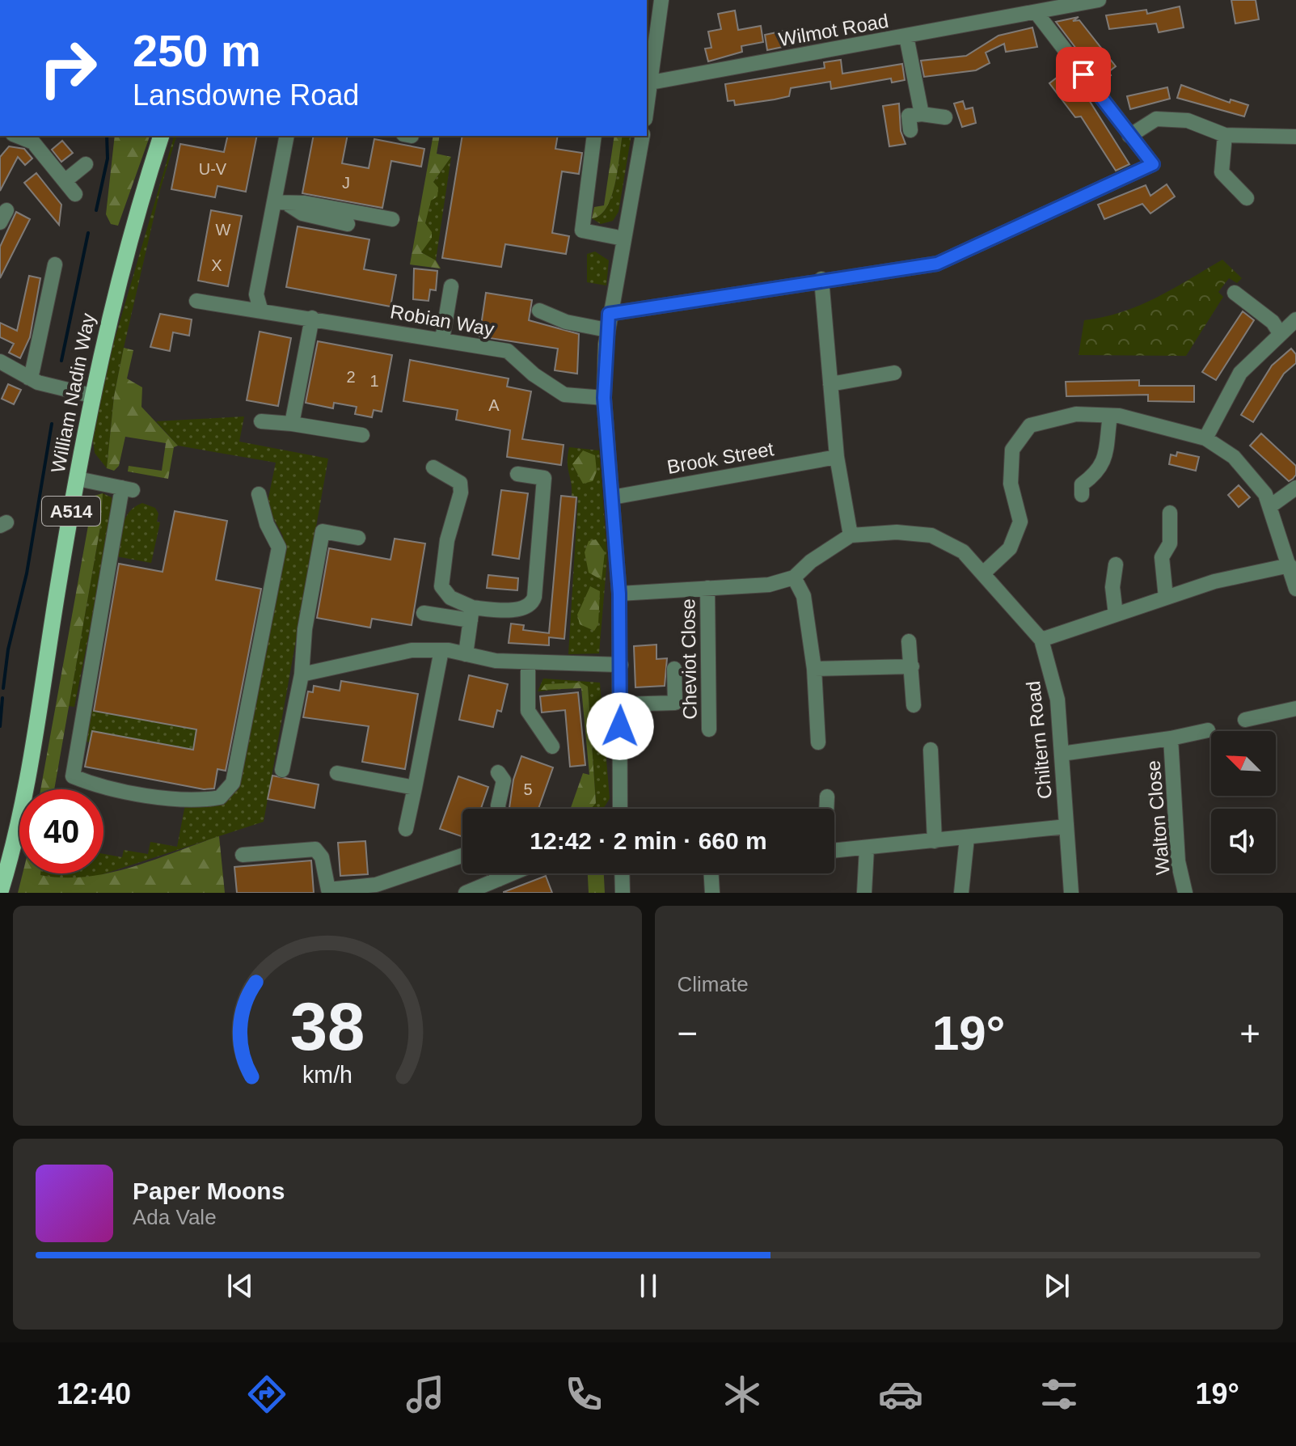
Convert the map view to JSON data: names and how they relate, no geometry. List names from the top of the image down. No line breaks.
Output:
{"streets":{"main road":["William Nadin Way","A514"],"street":["Wilmot Road","Robian Way","Brook Street","Cheviot Close","Chiltern Road","Walton Close"]},"crossings":[["Cheviot Close","Chiltern Road"],["Chiltern Road","Walton Close"]],"house_numbers":["U-V","J","W","X","2","1","A","5"],"north":"top left","page":{"turn":["250 m","Lansdowne Road"],"limit":"40","trip":"12:42 · 2 min · 660 m","tile":"Climate","heat":["−","19°","+"],"song":["Paper Moons","Ada Vale"],"tabs":["12:40","19°"],"gauge":["38","km/h"]}}
